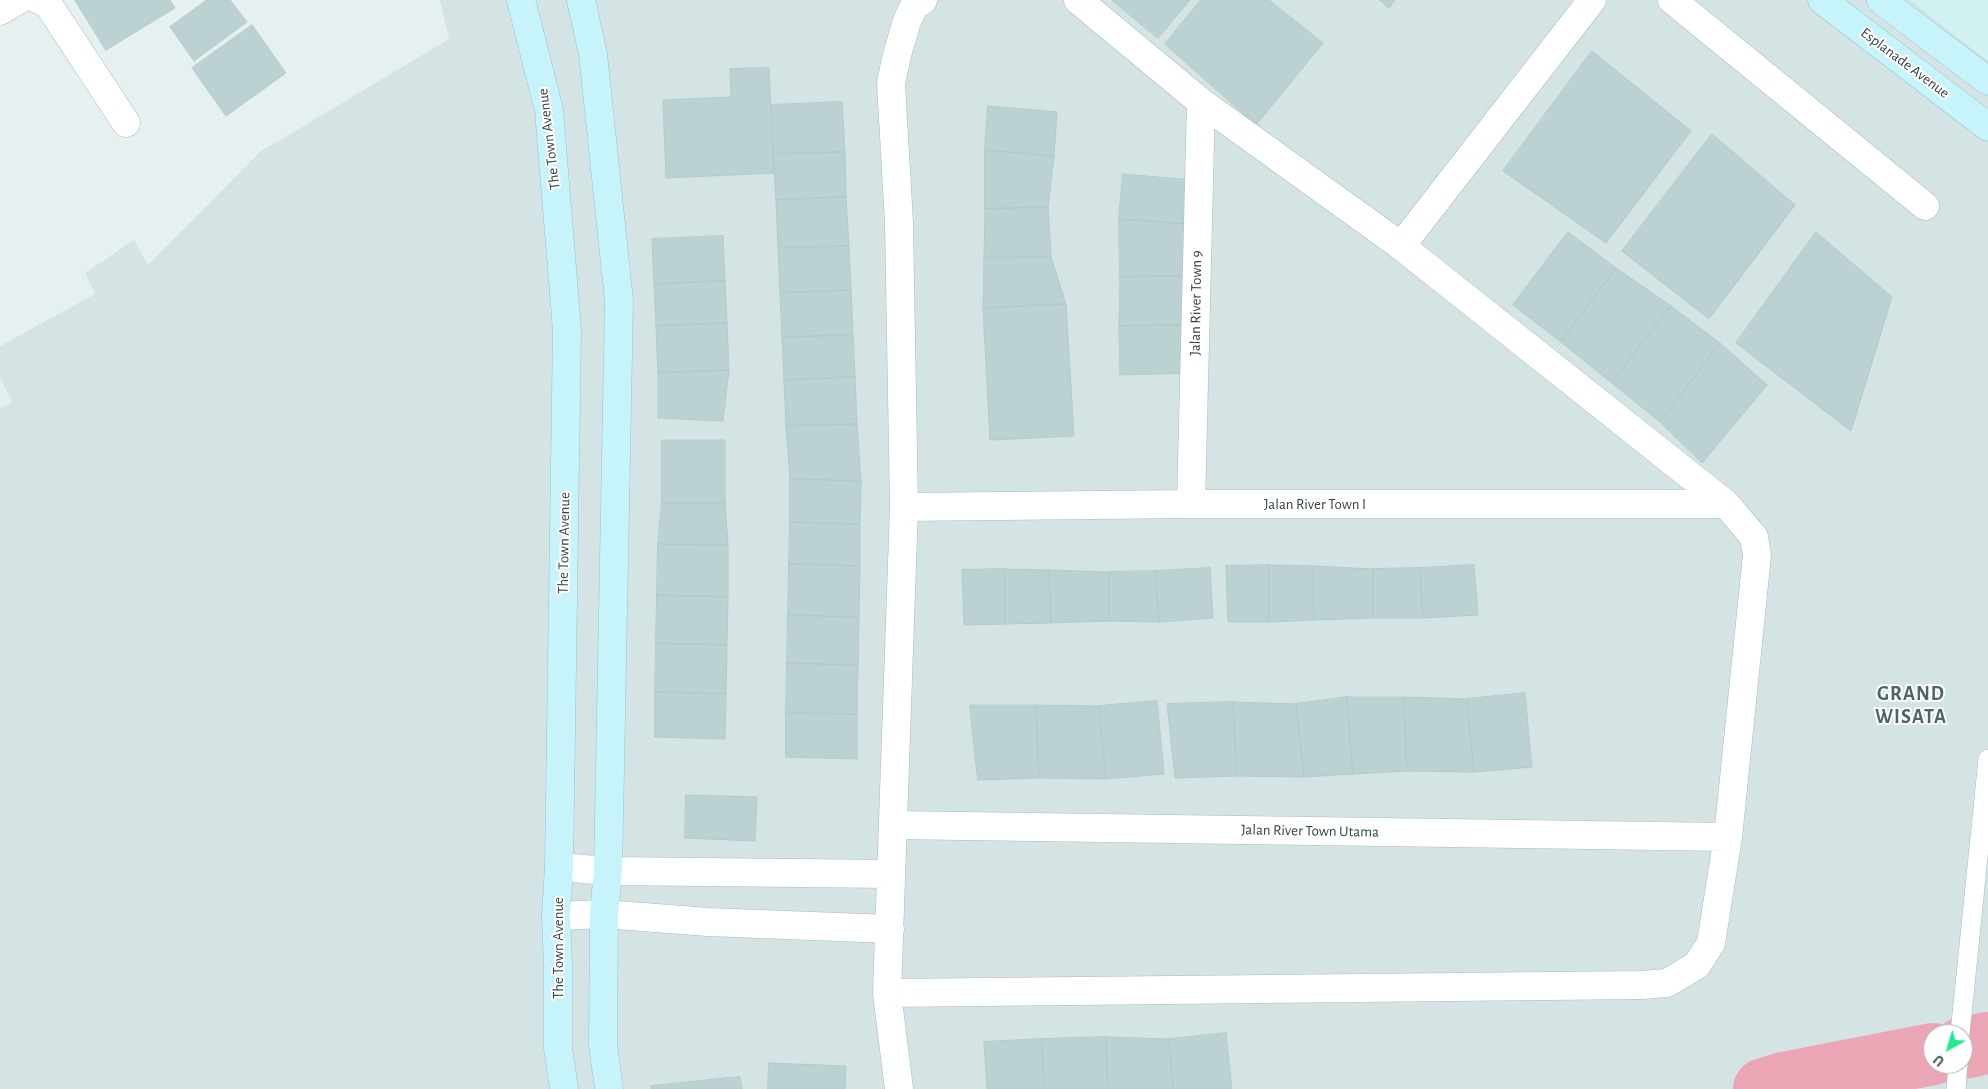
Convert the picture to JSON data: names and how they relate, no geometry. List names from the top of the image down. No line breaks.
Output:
{"streets":{"street":["Esplanade Avenue","The Town Avenue","Jalan River Town 9","Jalan River Town I","Jalan River Town Utama"]},"crossings":[["Jalan River Town 9","Jalan River Town I"]],"districts":["GRAND WISATA"],"north":"bottom left"}
